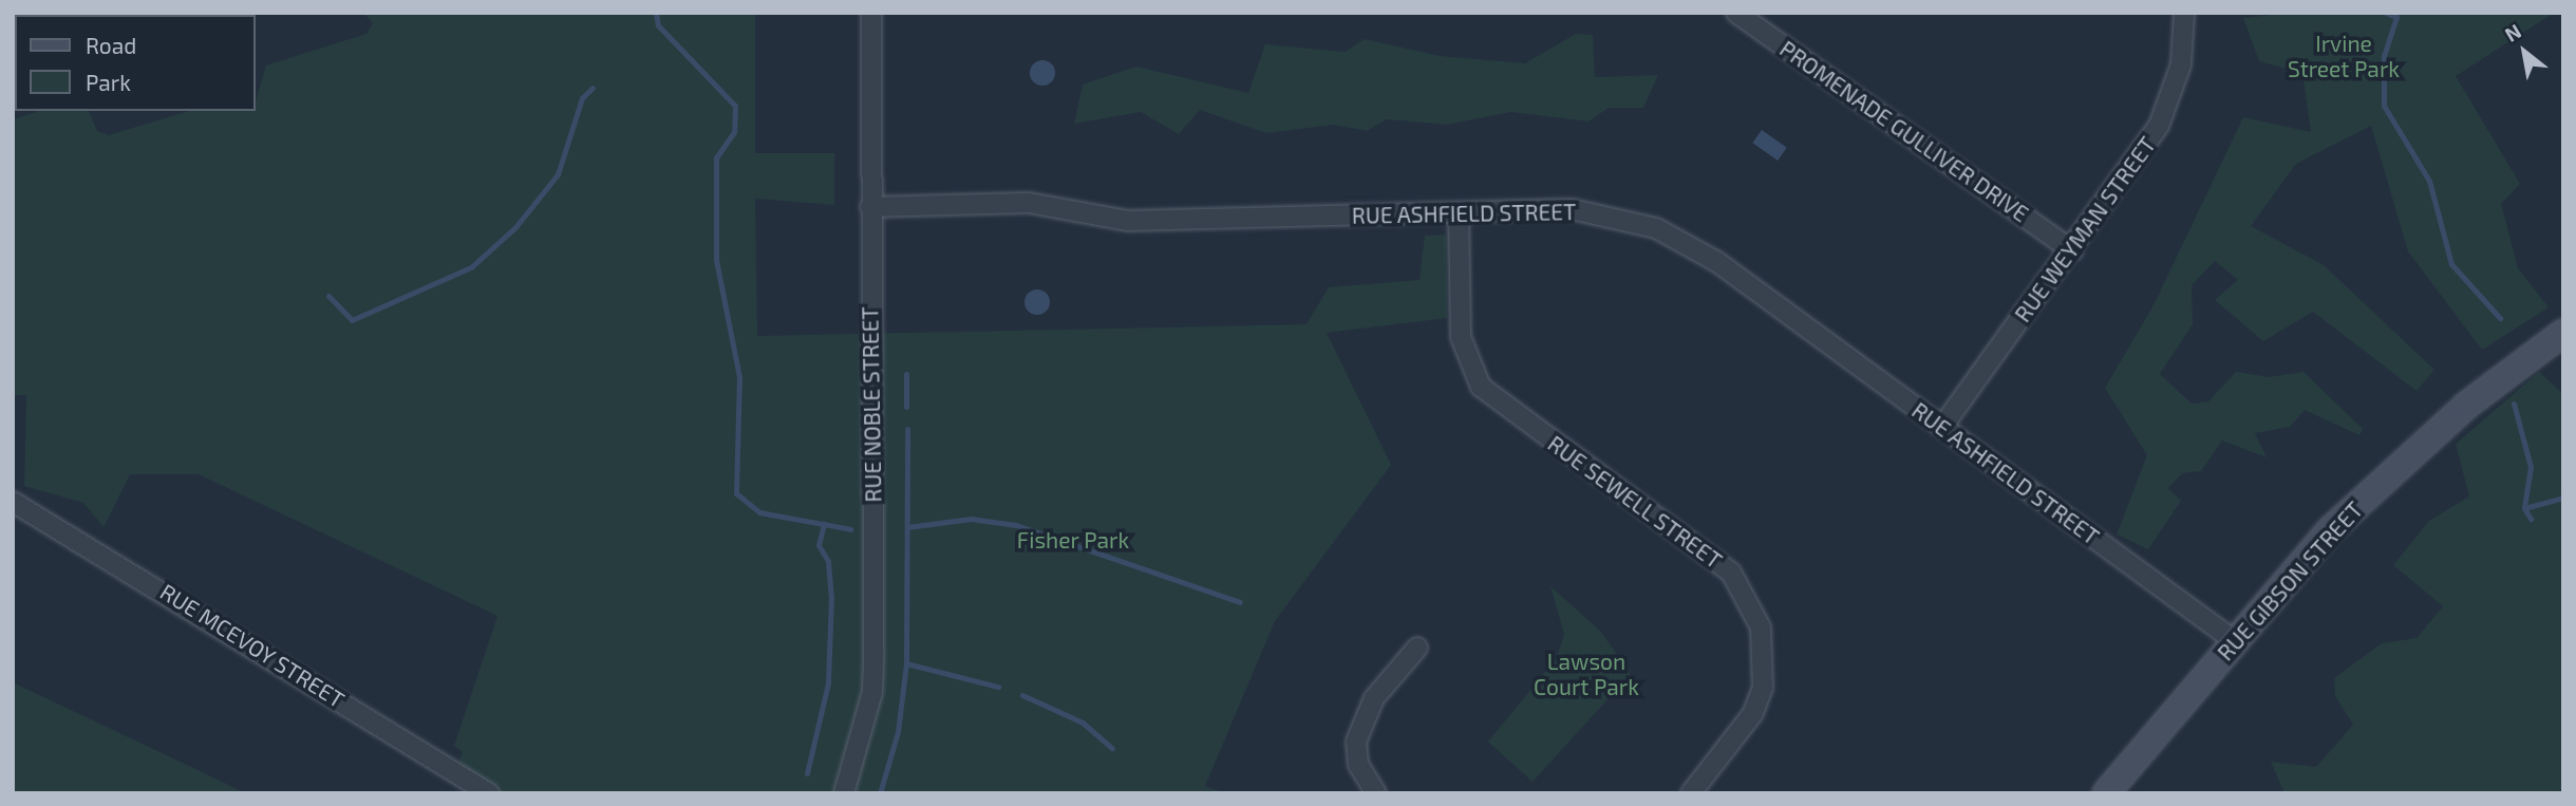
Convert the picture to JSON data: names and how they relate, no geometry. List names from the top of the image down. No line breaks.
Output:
{"streets":{"main road":["RUE GIBSON STREET"],"street":["PROMENADE GULLIVER DRIVE","RUE ASHFIELD STREET","RUE WEYMAN STREET","RUE NOBLE STREET","RUE SEWELL STREET","RUE MCEVOY STREET"]},"crossings":[["PROMENADE GULLIVER DRIVE","RUE WEYMAN STREET"],["RUE ASHFIELD STREET","RUE WEYMAN STREET"],["RUE ASHFIELD STREET","RUE NOBLE STREET"],["RUE ASHFIELD STREET","RUE SEWELL STREET"],["RUE ASHFIELD STREET","RUE GIBSON STREET"]],"parks":["Irvine Street Park","Fisher Park","Lawson Court Park"],"legend":["Road","Park"],"north":"top left"}
